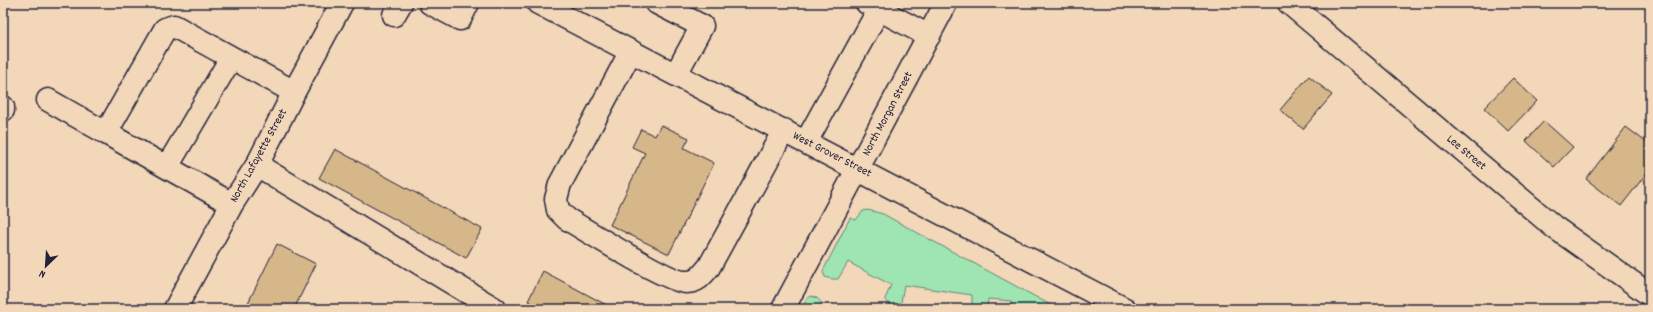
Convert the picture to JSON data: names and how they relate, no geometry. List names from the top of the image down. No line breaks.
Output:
{"streets":{"street":["North Morgan Street","Lee Street","West Grover Street","North Lafayette Street"]},"crossings":[["North Morgan Street","West Grover Street"]],"north":"bottom left"}
